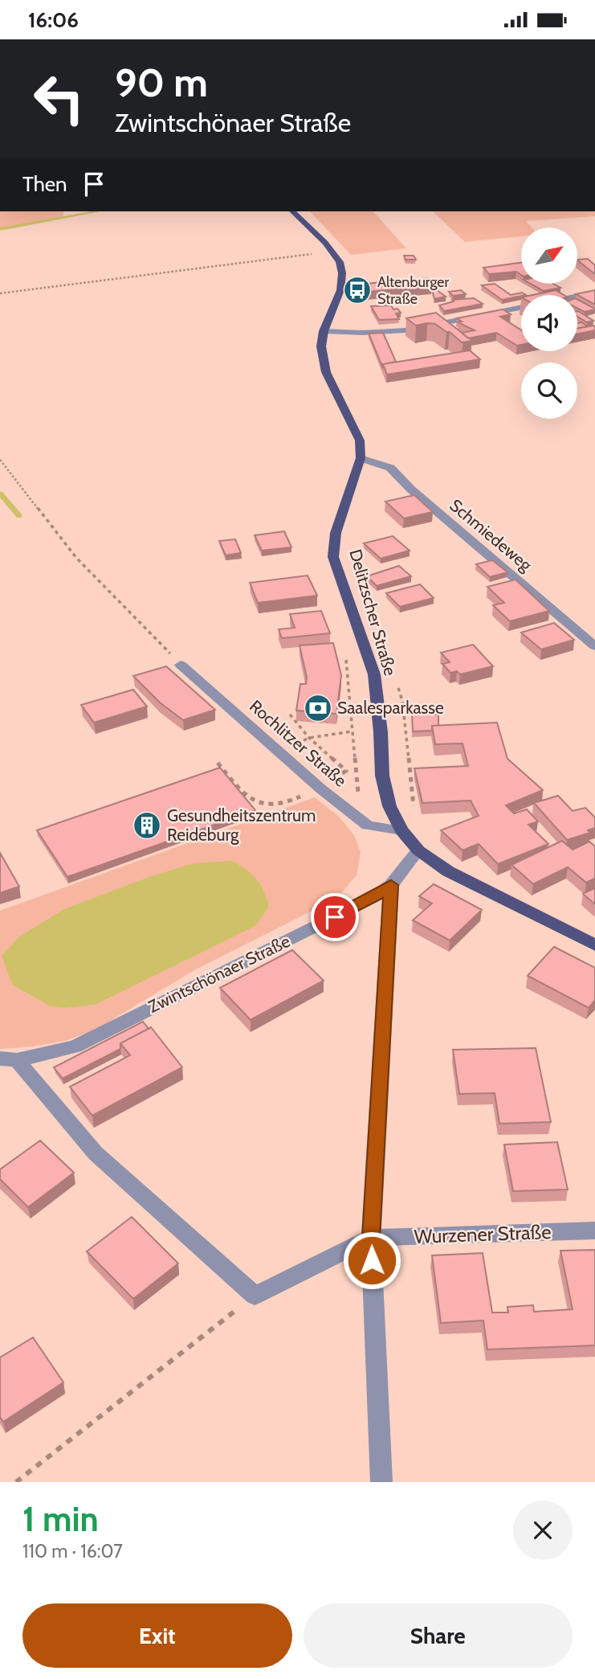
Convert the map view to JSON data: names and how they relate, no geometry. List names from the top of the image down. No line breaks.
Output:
{"streets":{"main road":["Delitzscher Straße"],"street":["Schmiedeweg","Rochlitzer Straße","Zwintschönaer Straße","Wurzener Straße"]},"crossings":[["Schmiedeweg","Delitzscher Straße"],["Delitzscher Straße","Zwintschönaer Straße"]],"places":{"bus stop":["Altenburger Straße"],"bank":["Saalesparkasse"],"building":["Gesundheitszentrum Reideburg"]},"north":"top right","page":{"status":"16:06","turn":["90 m","Zwintschönaer Straße"],"then":"Then","heading":["1 min","110 m · 16:07"],"buttons":["Exit","Share"]}}
